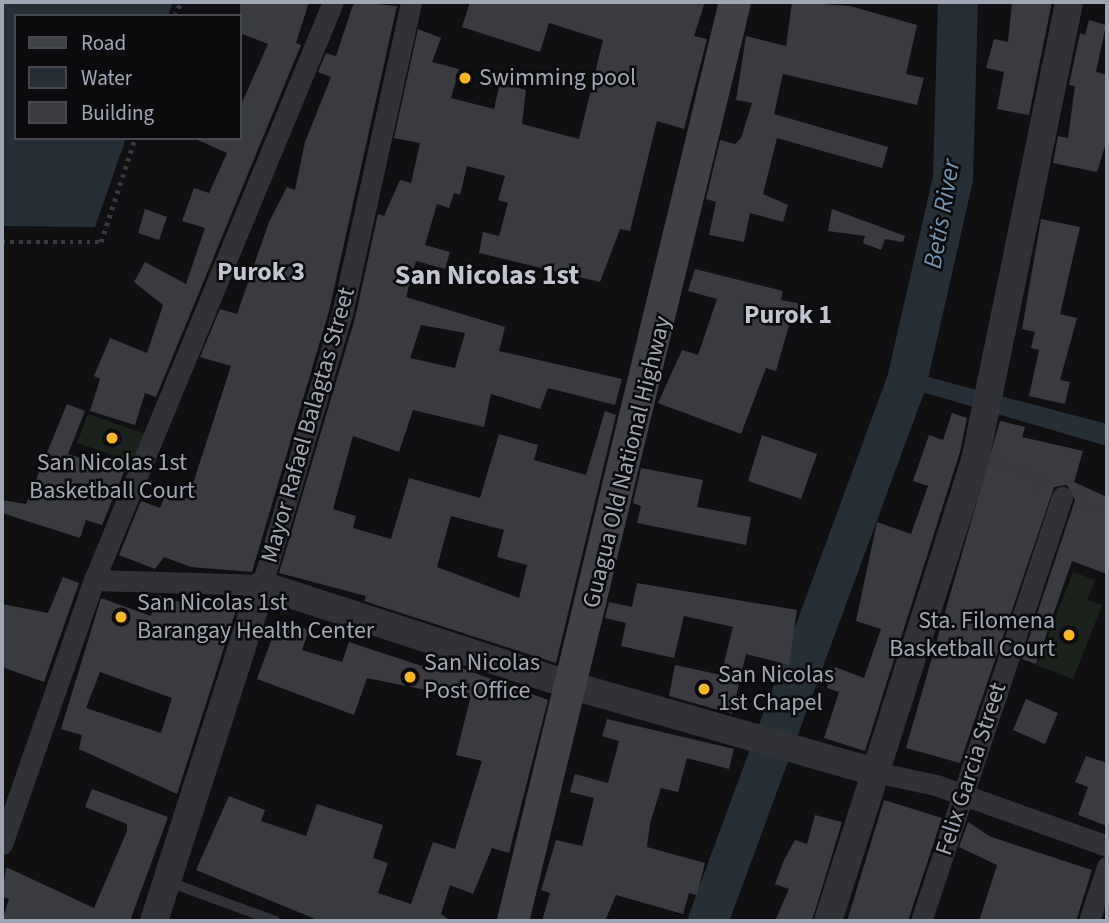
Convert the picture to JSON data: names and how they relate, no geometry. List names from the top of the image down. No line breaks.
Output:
{"streets":{"main road":["Guagua Old National Highway"],"street":["Mayor Rafael Balagtas Street","Felix Garcia Street"]},"districts":["Purok 3","San Nicolas 1st","Purok 1"],"water":["Betis River"],"places":["Swimming pool","San Nicolas 1st Basketball Court","San Nicolas 1st Barangay Health Center","Sta. Filomena Basketball Court","San Nicolas Post Office","San Nicolas 1st Chapel"],"legend":["Road","Water","Building"]}
